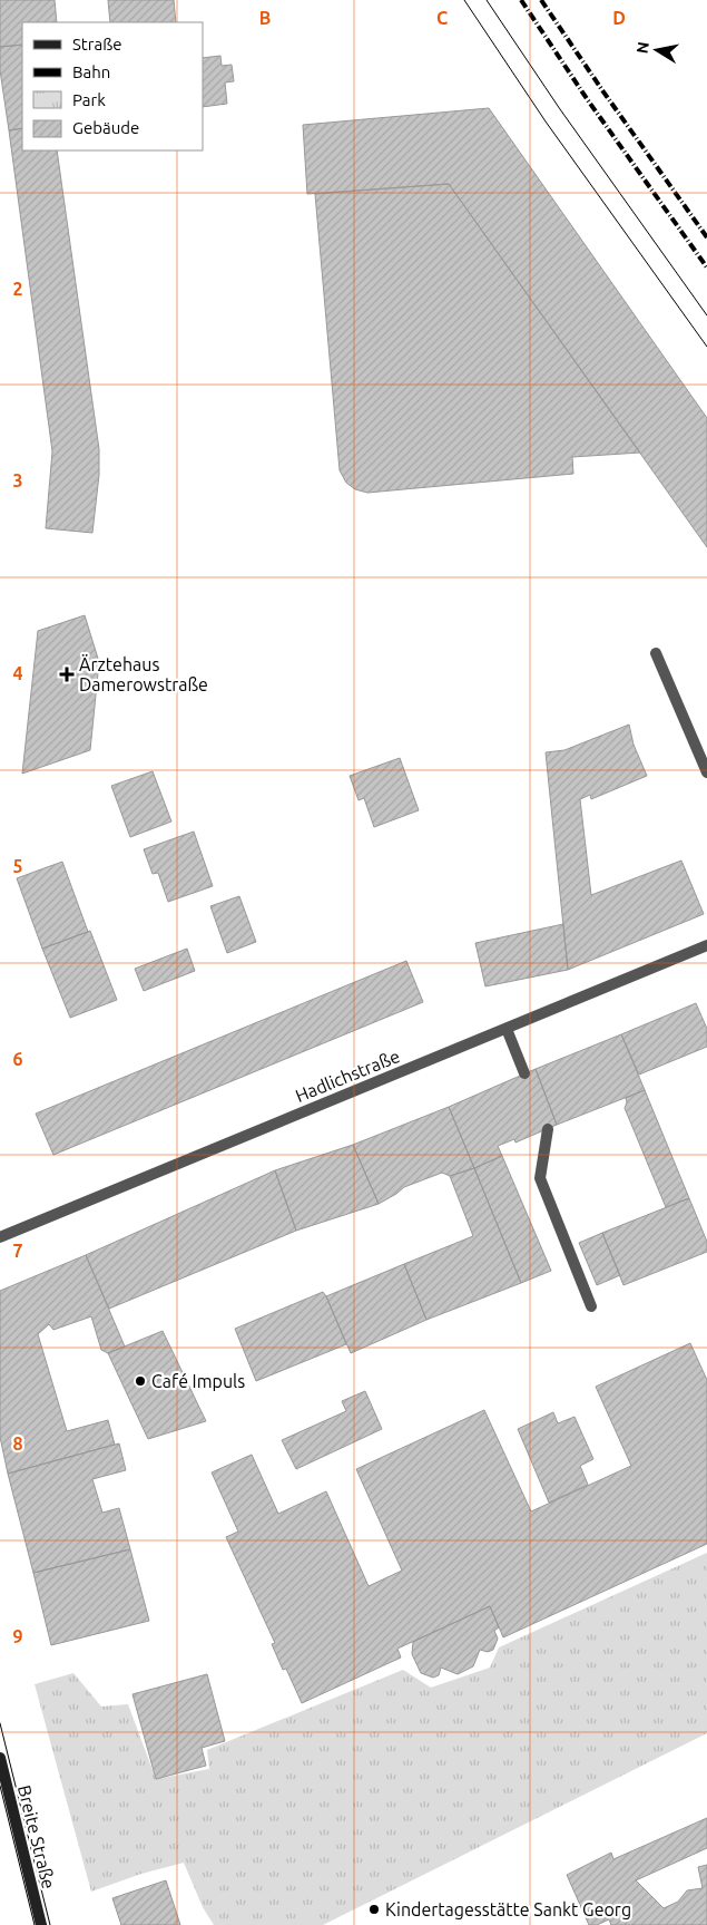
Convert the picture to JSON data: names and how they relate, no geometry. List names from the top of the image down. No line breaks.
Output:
{"streets":{"main road":["Breite Straße"],"street":["Hadlichstraße"]},"places":{"health":["Ärztehaus Damerowstraße"],"other":["Café Impuls","Kindertagesstätte Sankt Georg"]},"legend":["Straße","Bahn","Park","Gebäude"],"north":"left","grid":{"columns":["B","C","D"],"rows":["2","3","4","5","6","7","8","9"]}}
